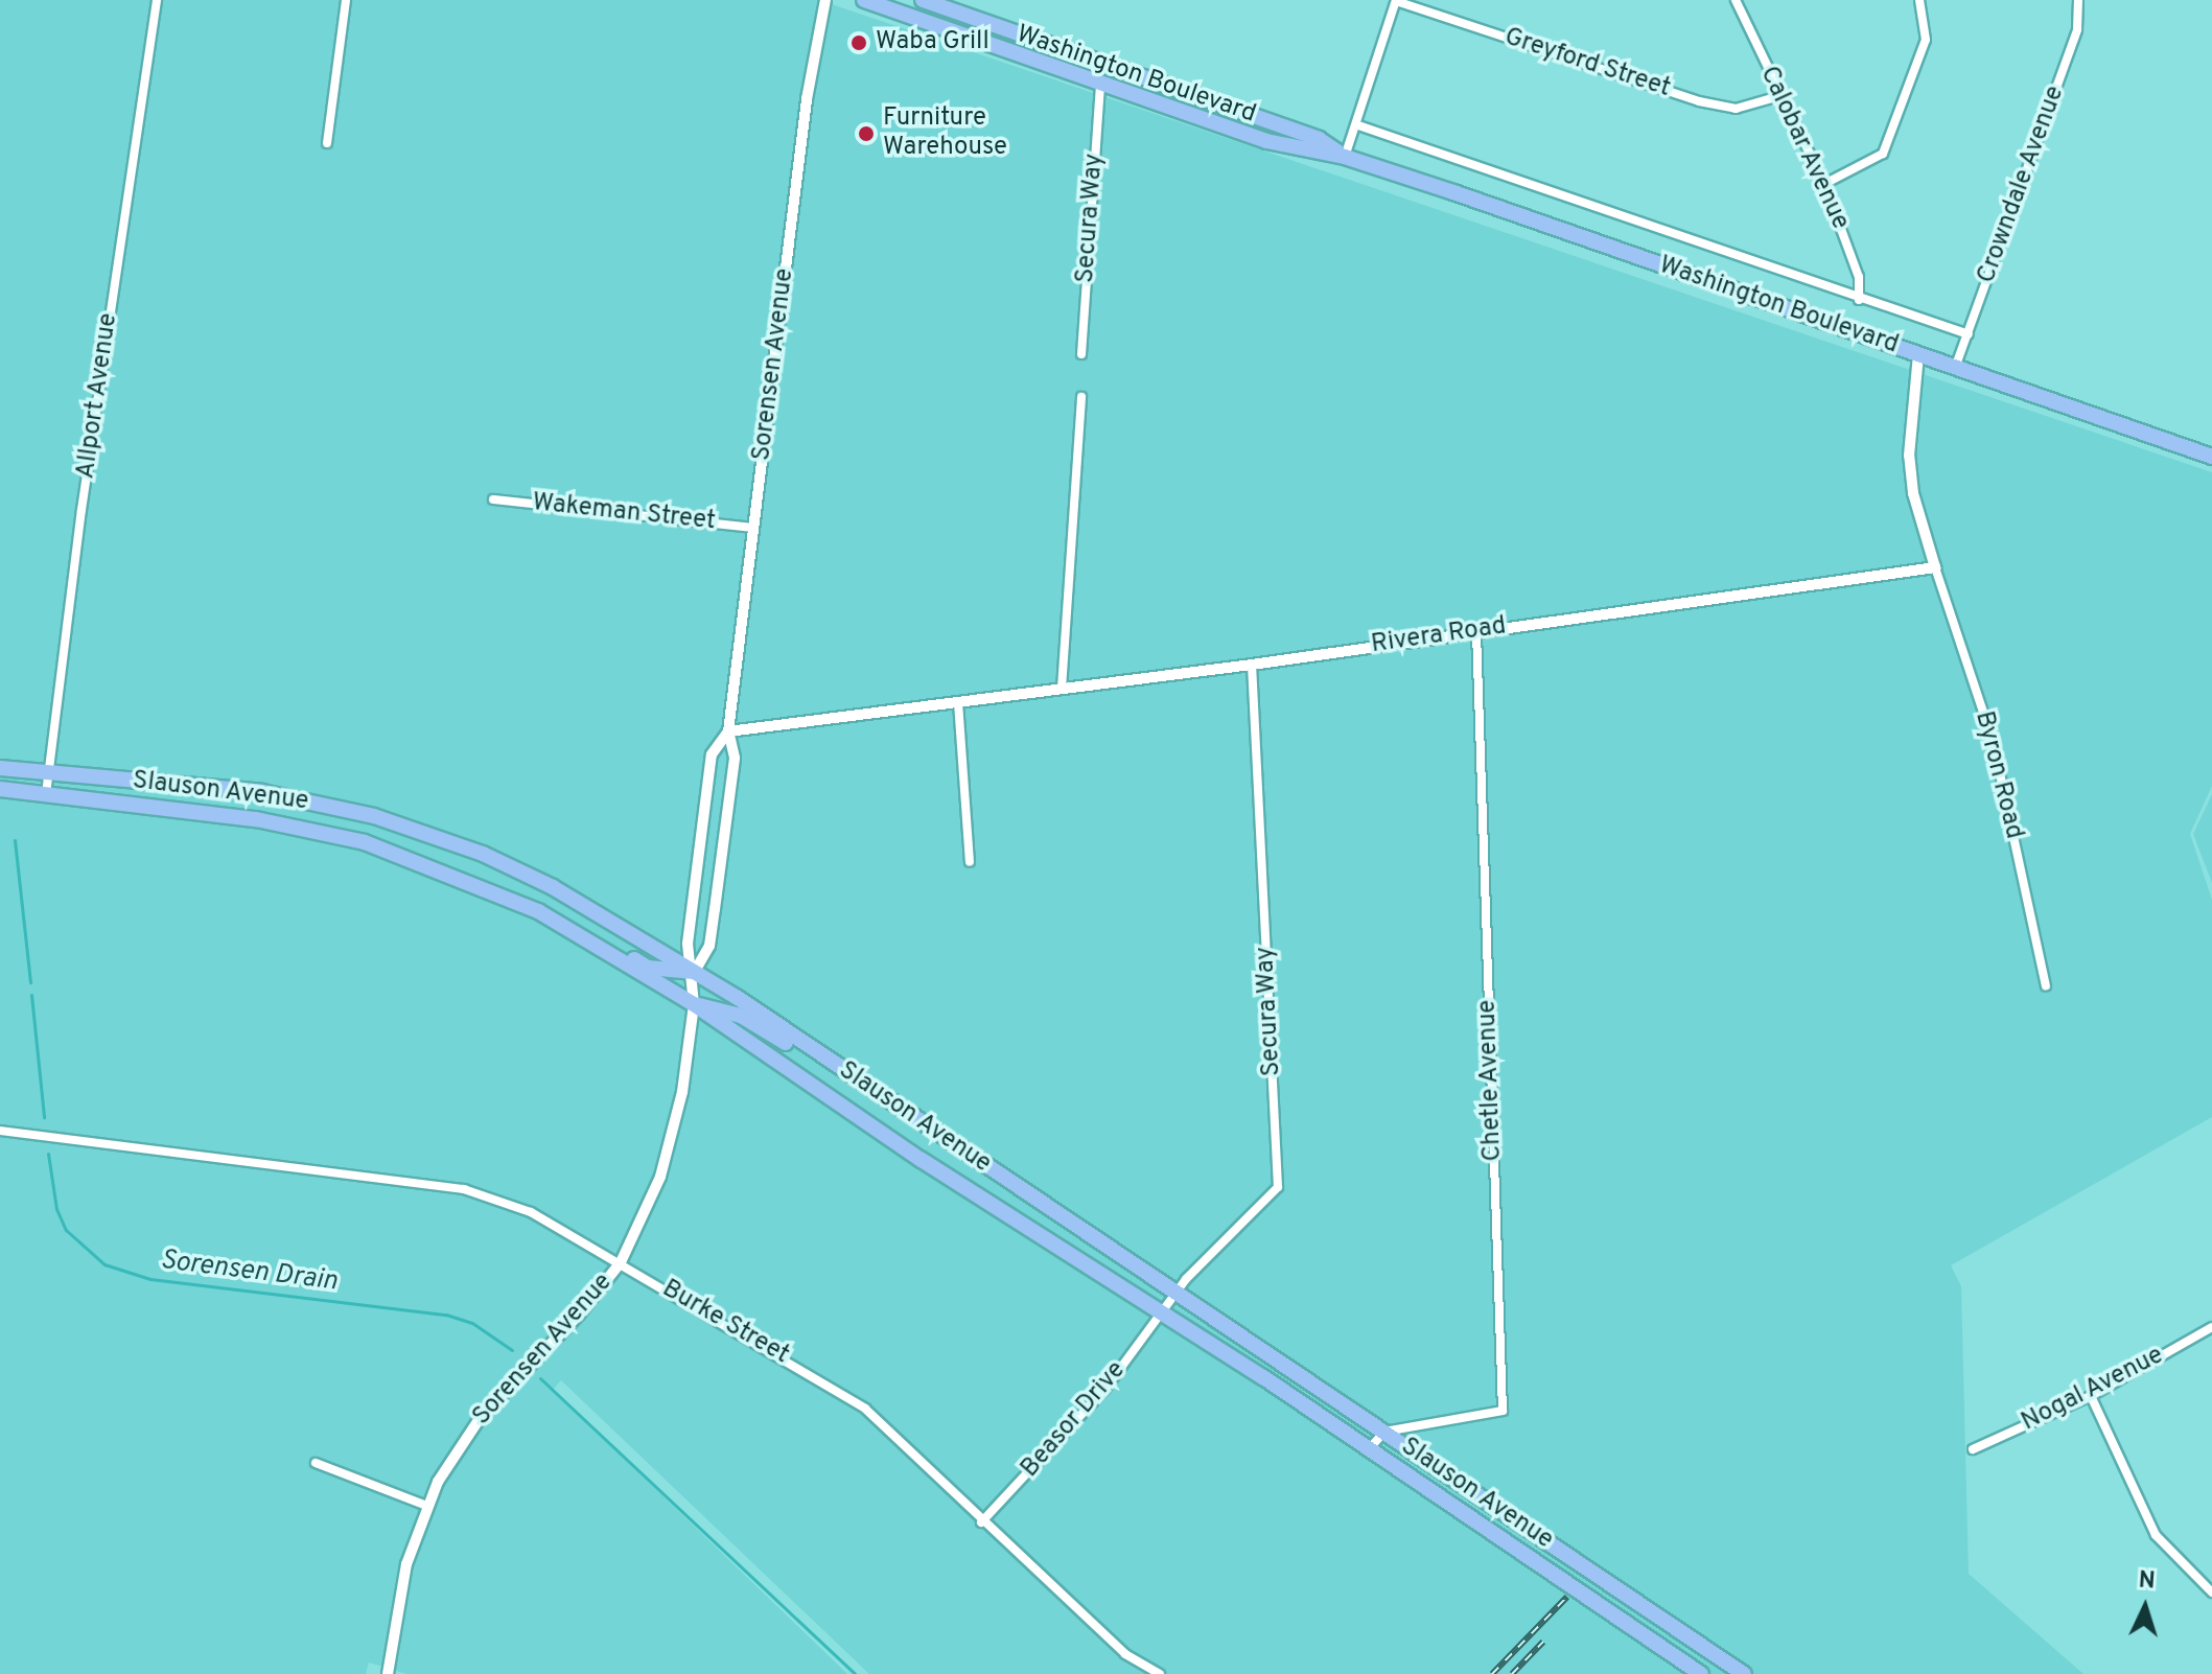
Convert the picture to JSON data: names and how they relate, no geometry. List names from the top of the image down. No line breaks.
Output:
{"streets":{"main road":["Washington Boulevard","Slauson Avenue"],"street":["Greyford Street","Calobar Avenue","Crowndale Avenue","Secura Way","Sorensen Avenue","Allport Avenue","Wakeman Street","Rivera Road","Byron Road","Chetle Avenue","Burke Street","Nogal Avenue","Beasor Drive"]},"crossings":[["Greyford Street","Calobar Avenue"],["Washington Boulevard","Calobar Avenue"],["Washington Boulevard","Crowndale Avenue"],["Washington Boulevard","Secura Way"],["Secura Way","Rivera Road"],["Secura Way","Slauson Avenue"],["Secura Way","Beasor Drive"],["Sorensen Avenue","Wakeman Street"],["Sorensen Avenue","Rivera Road"],["Sorensen Avenue","Slauson Avenue"],["Sorensen Avenue","Burke Street"],["Allport Avenue","Slauson Avenue"],["Rivera Road","Byron Road"],["Rivera Road","Chetle Avenue"],["Slauson Avenue","Chetle Avenue"],["Slauson Avenue","Beasor Drive"],["Burke Street","Beasor Drive"]],"water":["Sorensen Drain"],"places":["Waba Grill","Furniture Warehouse"],"north":"top"}
